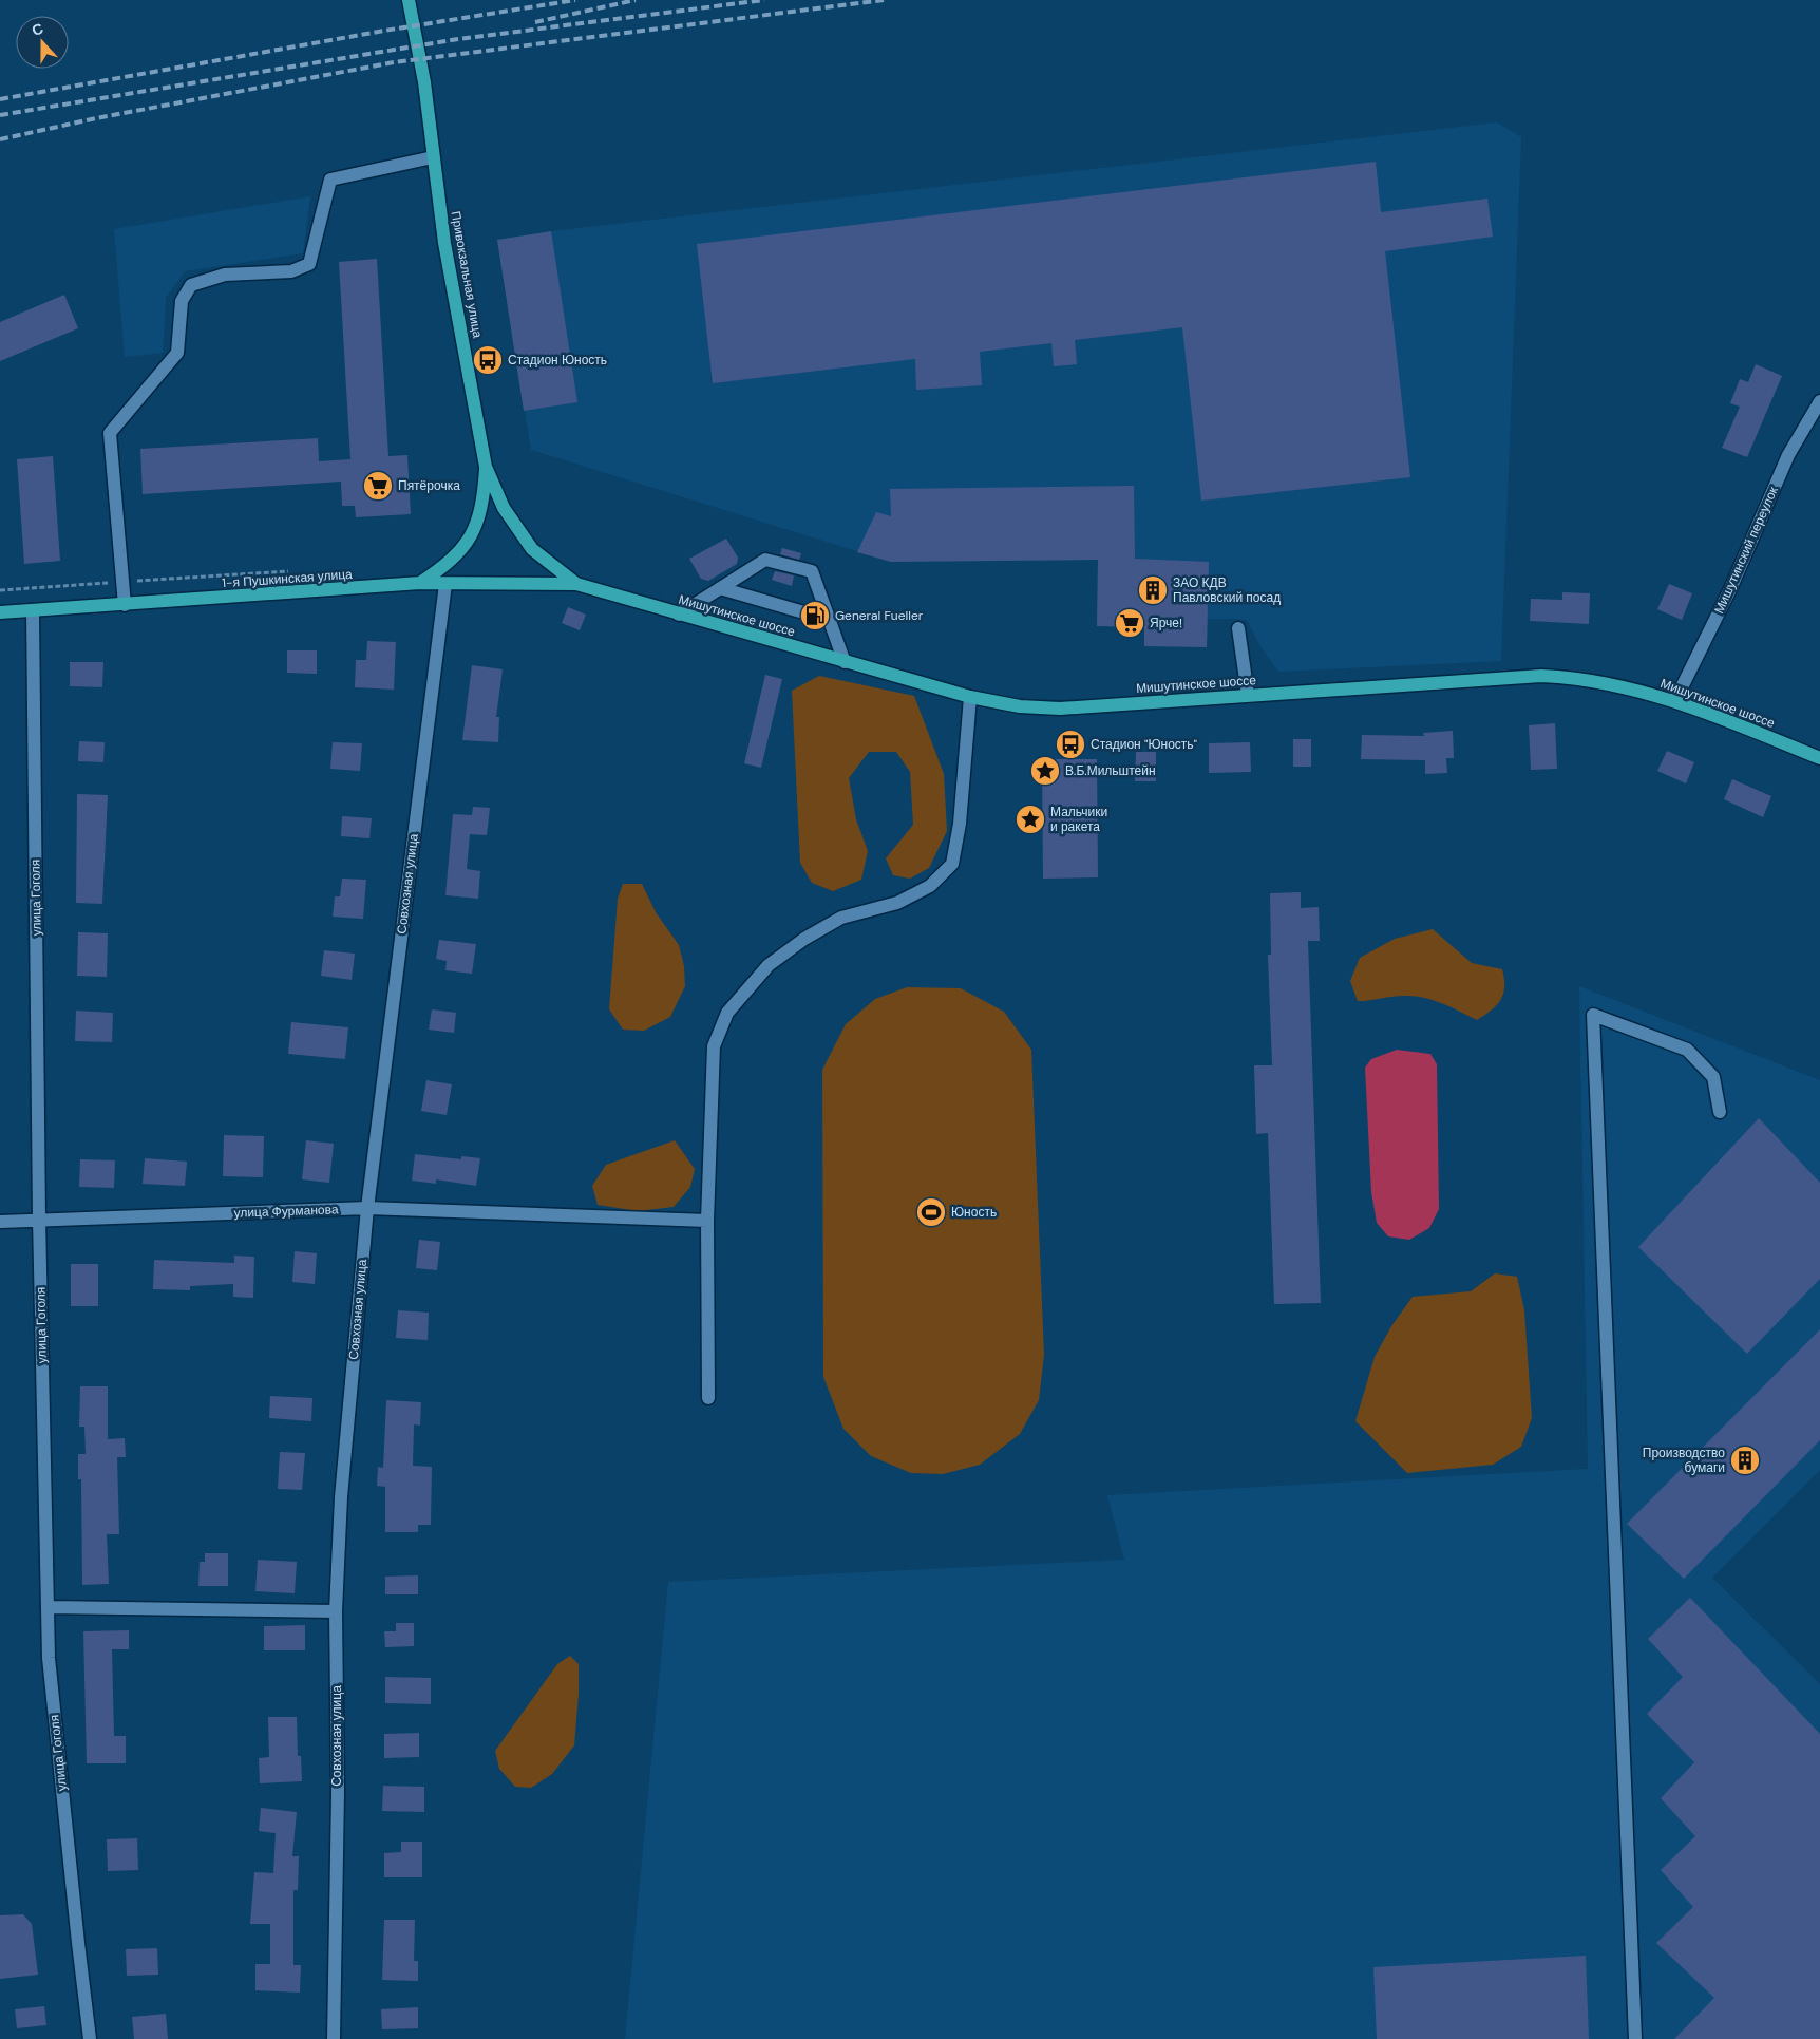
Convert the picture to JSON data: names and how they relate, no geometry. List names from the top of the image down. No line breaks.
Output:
{"streets":{"main road":["Привокзальная улица","1-я Пушкинская улица","Мишутинское шоссе"],"street":["Мишутинский переулок","Совхозная улица","улица Гоголя","улица Фурманова"]},"crossings":[["Привокзальная улица","1-я Пушкинская улица"],["Привокзальная улица","Мишутинское шоссе"],["Мишутинский переулок","Мишутинское шоссе"],["1-я Пушкинская улица","Мишутинское шоссе"],["1-я Пушкинская улица","Совхозная улица"],["1-я Пушкинская улица","улица Гоголя"],["Совхозная улица","улица Фурманова"],["улица Гоголя","улица Фурманова"]],"places":{"bus stop":["Стадион Юность","Стадион \"Юность\""],"supermarket":["Пятёрочка","Ярче!"],"building":["ЗАО КДВ Павловский посад","Производство бумаги"],"fuel station":["General Fueller"],"place":["В.Б.Мильштейн","Мальчики и ракета"],"sports":["Юность"]},"north":"top"}
